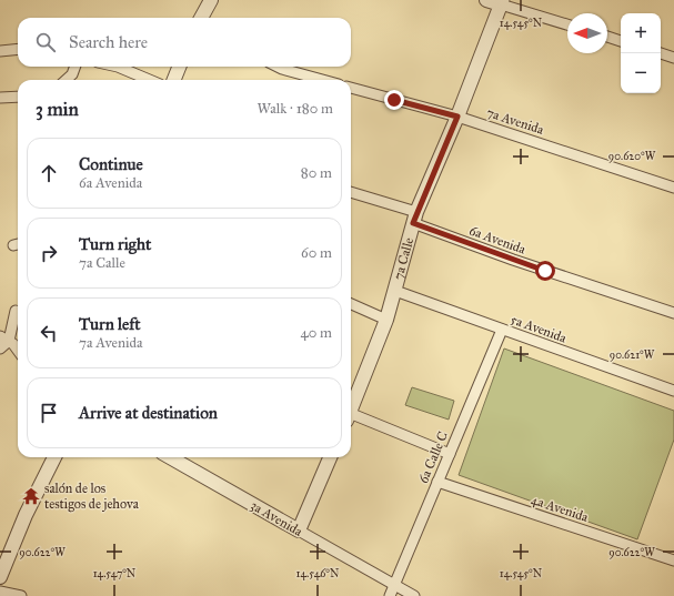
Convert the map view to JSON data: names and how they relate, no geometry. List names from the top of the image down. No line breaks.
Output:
{"streets":{"street":["7a Avenida","6a Avenida","7a Calle","5a Avenida","6a Calle C","4a Avenida","3a Avenida"]},"crossings":[["7a Avenida","7a Calle"],["6a Avenida","7a Calle"],["7a Calle","5a Avenida"],["5a Avenida","6a Calle C"],["6a Calle C","4a Avenida"],["6a Calle C","3a Avenida"]],"places":{"temple":["salón de los testigos de jehova"]},"north":"left","page":{"map_buttons":["+","−"],"search":"Search here","heading":["3 min","Walk · 180 m"],"list":[["Continue","6a Avenida","80 m"],["Turn right","7a Calle","60 m"],["Turn left","7a Avenida","40 m"],"Arrive at destination"]},"coordinates":["14.545°N","90.620°W","90.621°W","90.622°W","14.547°N","14.546°N"]}
